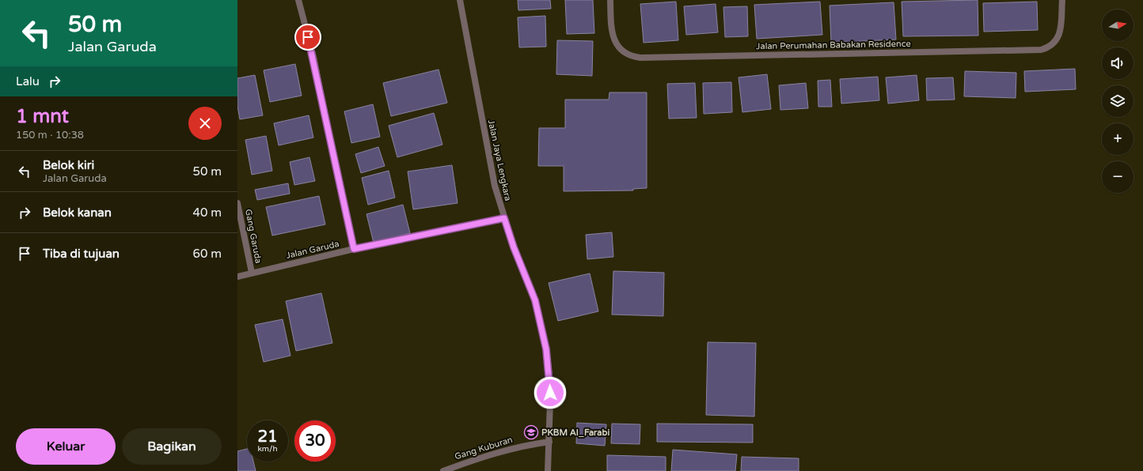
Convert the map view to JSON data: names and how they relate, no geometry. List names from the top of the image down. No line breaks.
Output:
{"streets":{"street":["Jalan Perumahan Babakan Residence","Jalan Jaya Lengkara","Gang Garuda","Jalan Garuda","Gang Kuburan"]},"crossings":[["Jalan Jaya Lengkara","Jalan Garuda"],["Jalan Jaya Lengkara","Gang Kuburan"],["Gang Garuda","Jalan Garuda"]],"places":{"school or university":["PKBM Al_Farabi"]},"north":"right","page":{"turn":["50 m","Jalan Garuda"],"map_buttons":["+","−"],"then":"Lalu","heading":["1 mnt","150 m · 10:38"],"list":[{"name":"Belok kiri","note":"Jalan Garuda","value":"50 m"},{"name":"Belok kanan","value":"40 m"},{"name":"Tiba di tujuan","value":"60 m"}],"speed":"21 km/h","limit":"30","buttons":["Keluar","Bagikan"]}}
